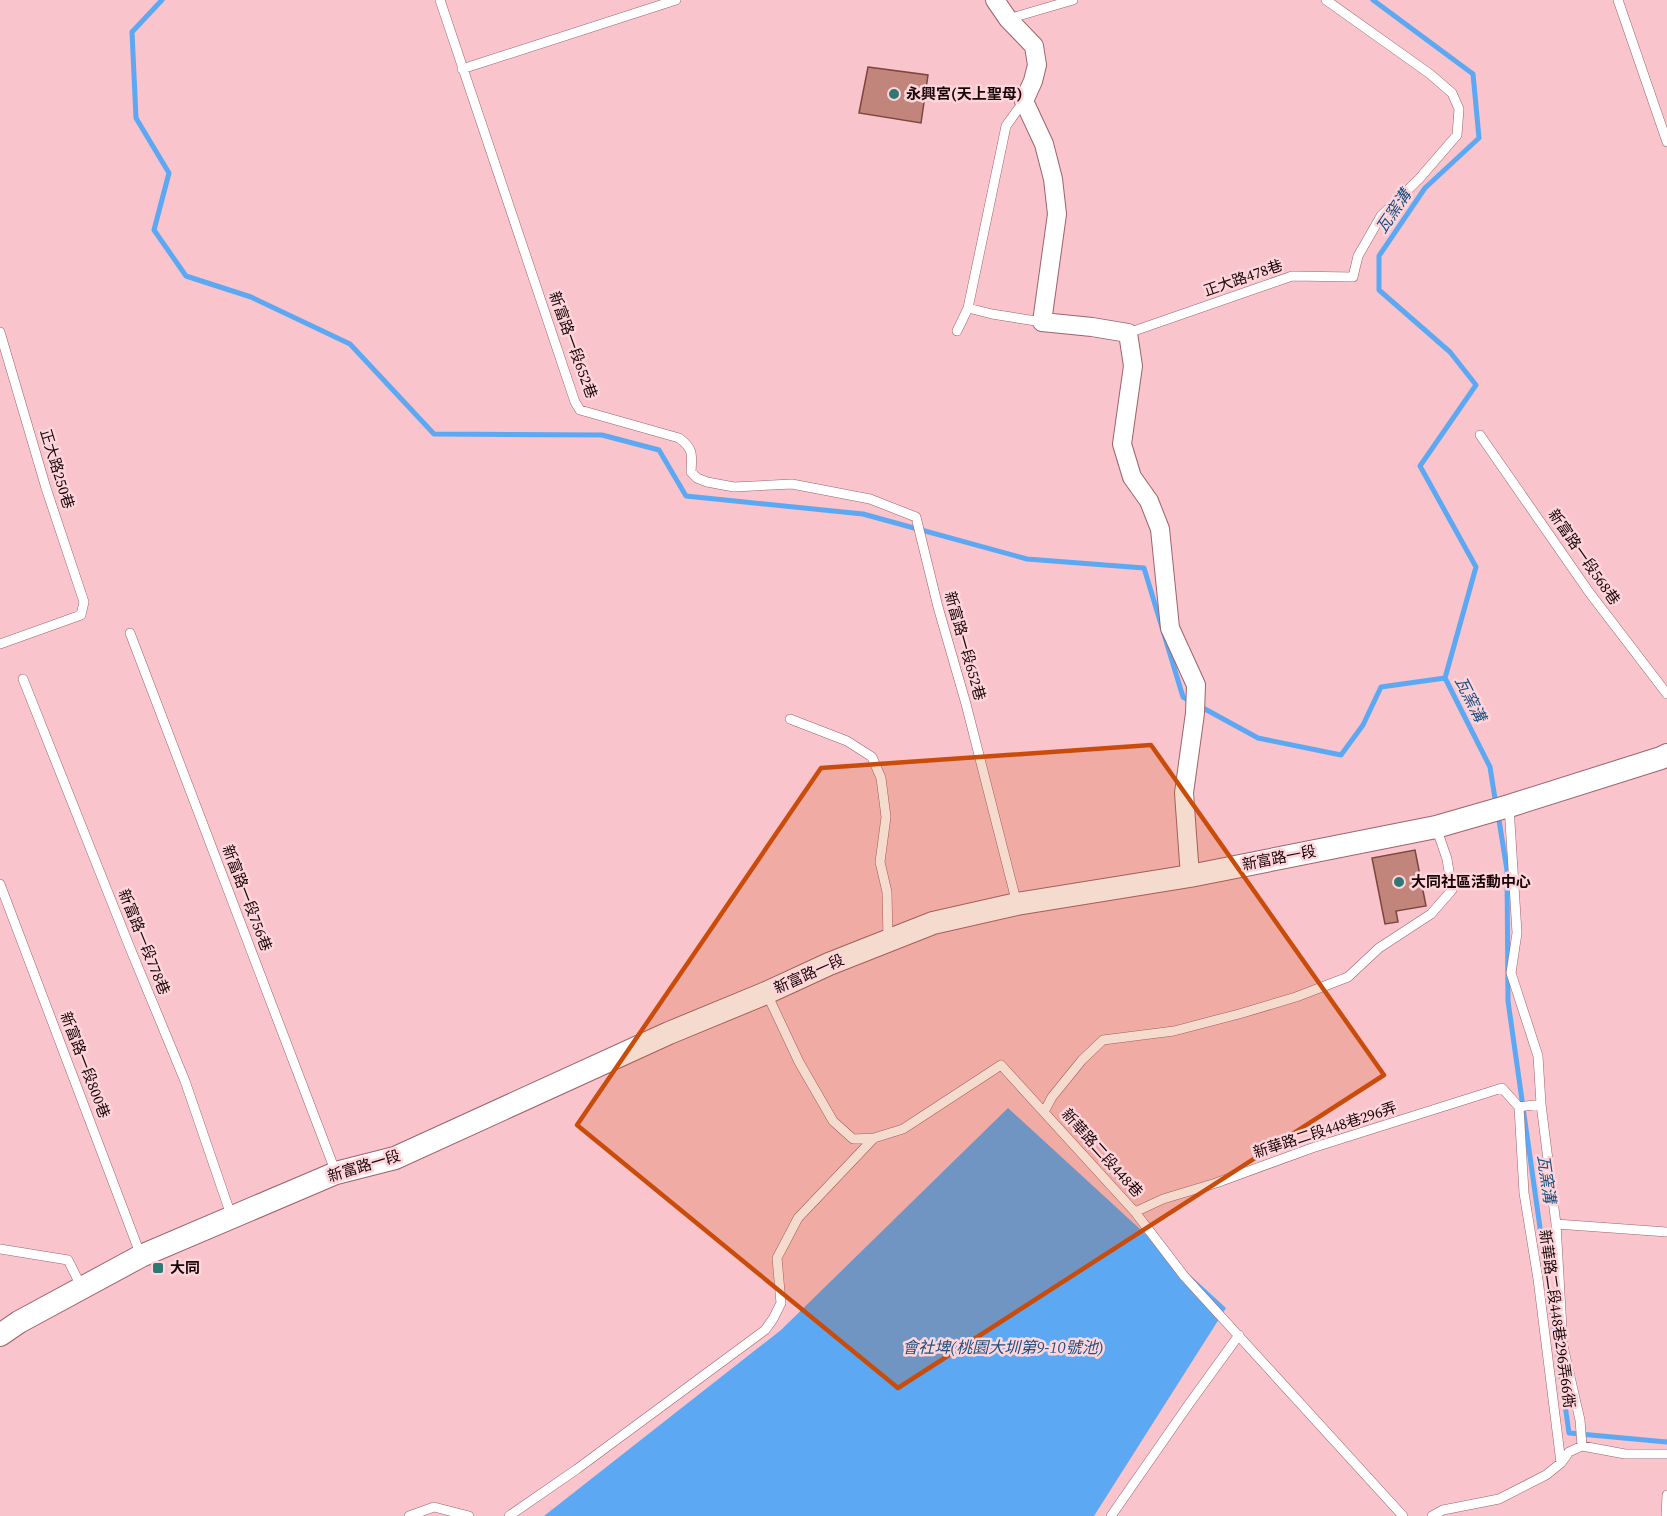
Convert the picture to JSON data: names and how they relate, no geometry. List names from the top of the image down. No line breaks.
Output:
{"streets":{"street":["新富路一段"],"lane":["正大路478巷","新富路一段652巷","正大路250巷","新富路一段568巷","新富路一段756巷","新富路一段778巷","新富路一段800巷","新華路二段448巷296弄","新華路二段448巷","新華路二段448巷296弄66衖"]},"crossings":[["新富路一段652巷","新富路一段"],["新富路一段","新富路一段756巷"],["新富路一段","新富路一段778巷"],["新富路一段","新富路一段800巷"],["新富路一段","新華路二段448巷"],["新華路二段448巷296弄","新華路二段448巷"],["新華路二段448巷296弄","新華路二段448巷296弄66衖"]],"water":["瓦窯溝","會社埤(桃園大圳第9-10號池)"],"places":{"other":["永興宮(天上聖母)","大同社區活動中心"],"transit":["大同"]}}
